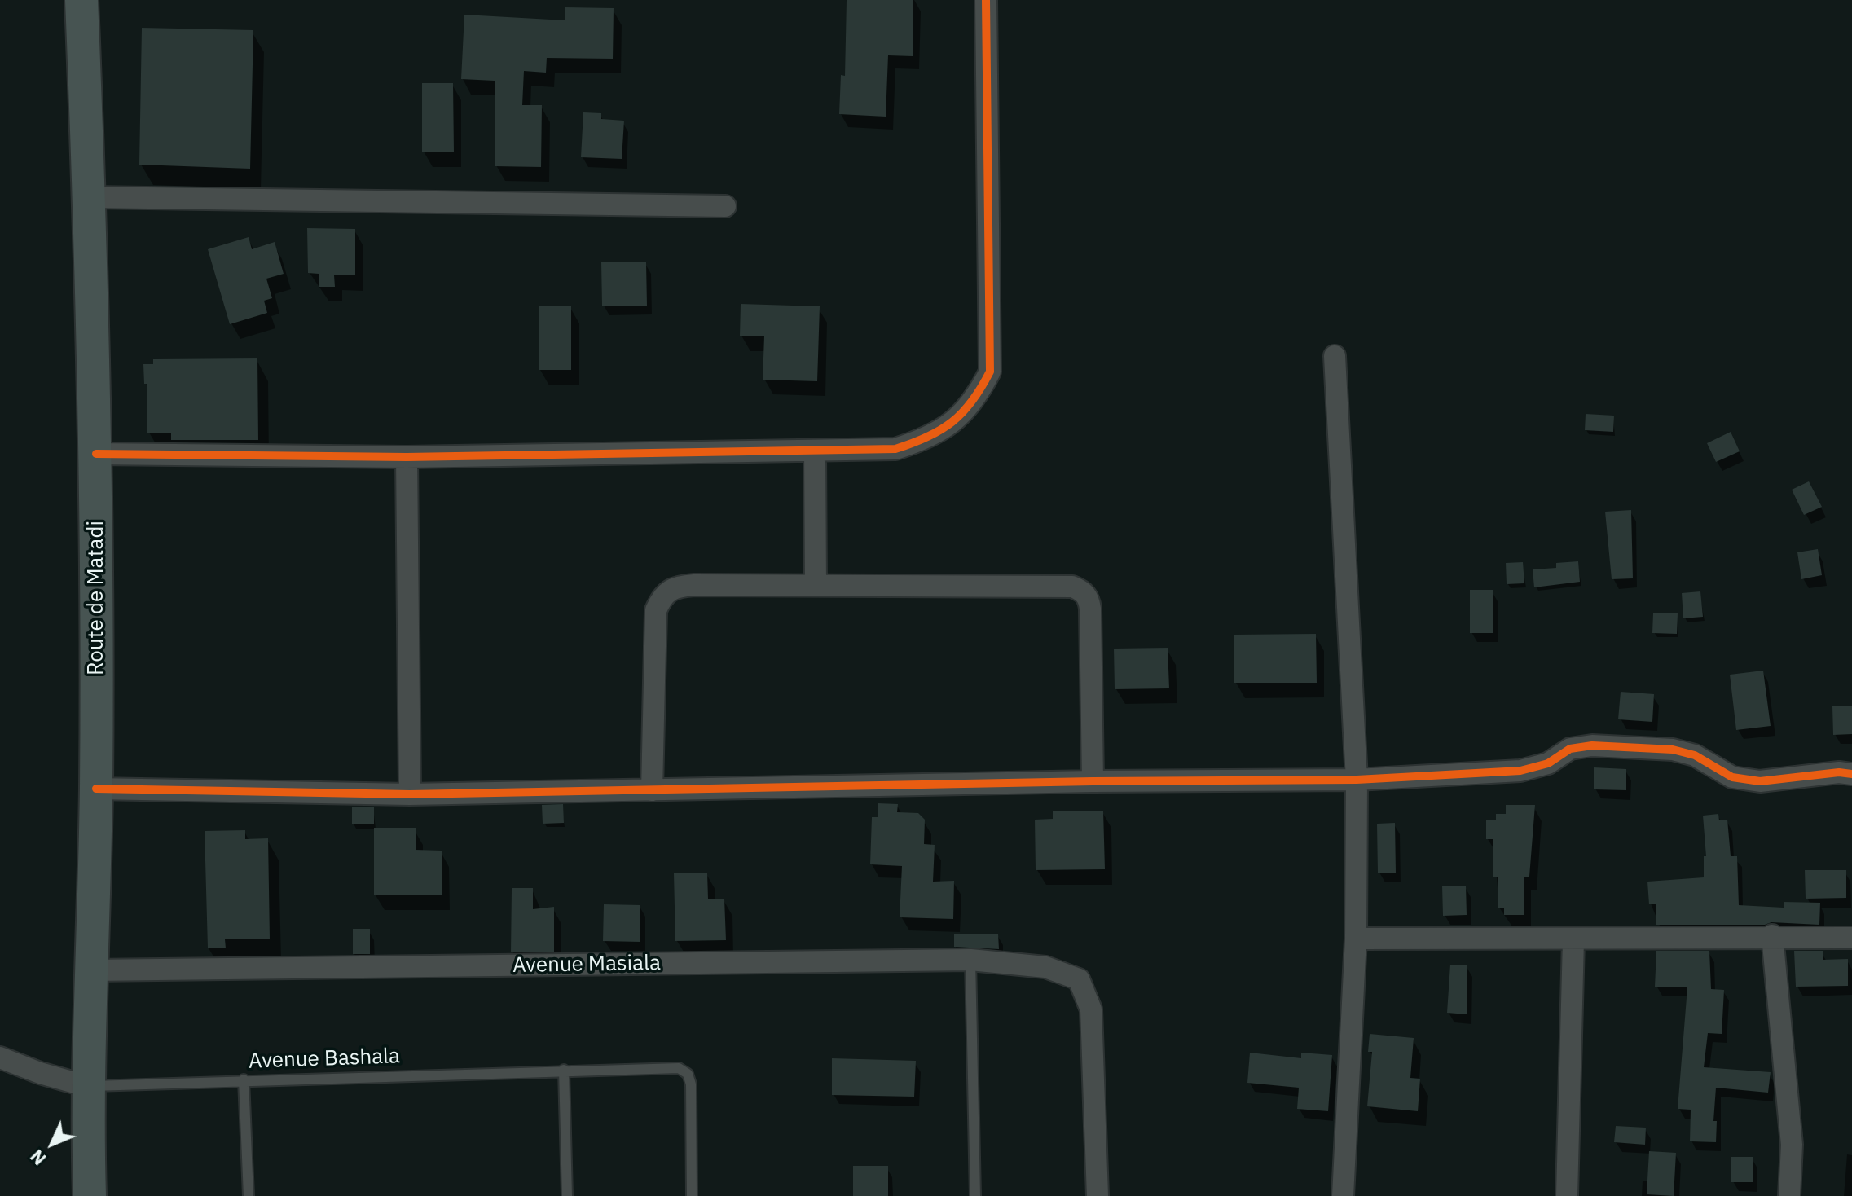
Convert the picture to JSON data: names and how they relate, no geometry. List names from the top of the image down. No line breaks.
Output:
{"streets":{"main road":["Route de Matadi"],"street":["Avenue Masiala"],"lane":["Avenue Bashala"]},"crossings":[["Route de Matadi","Avenue Masiala"],["Route de Matadi","Avenue Bashala"]],"north":"bottom left"}
